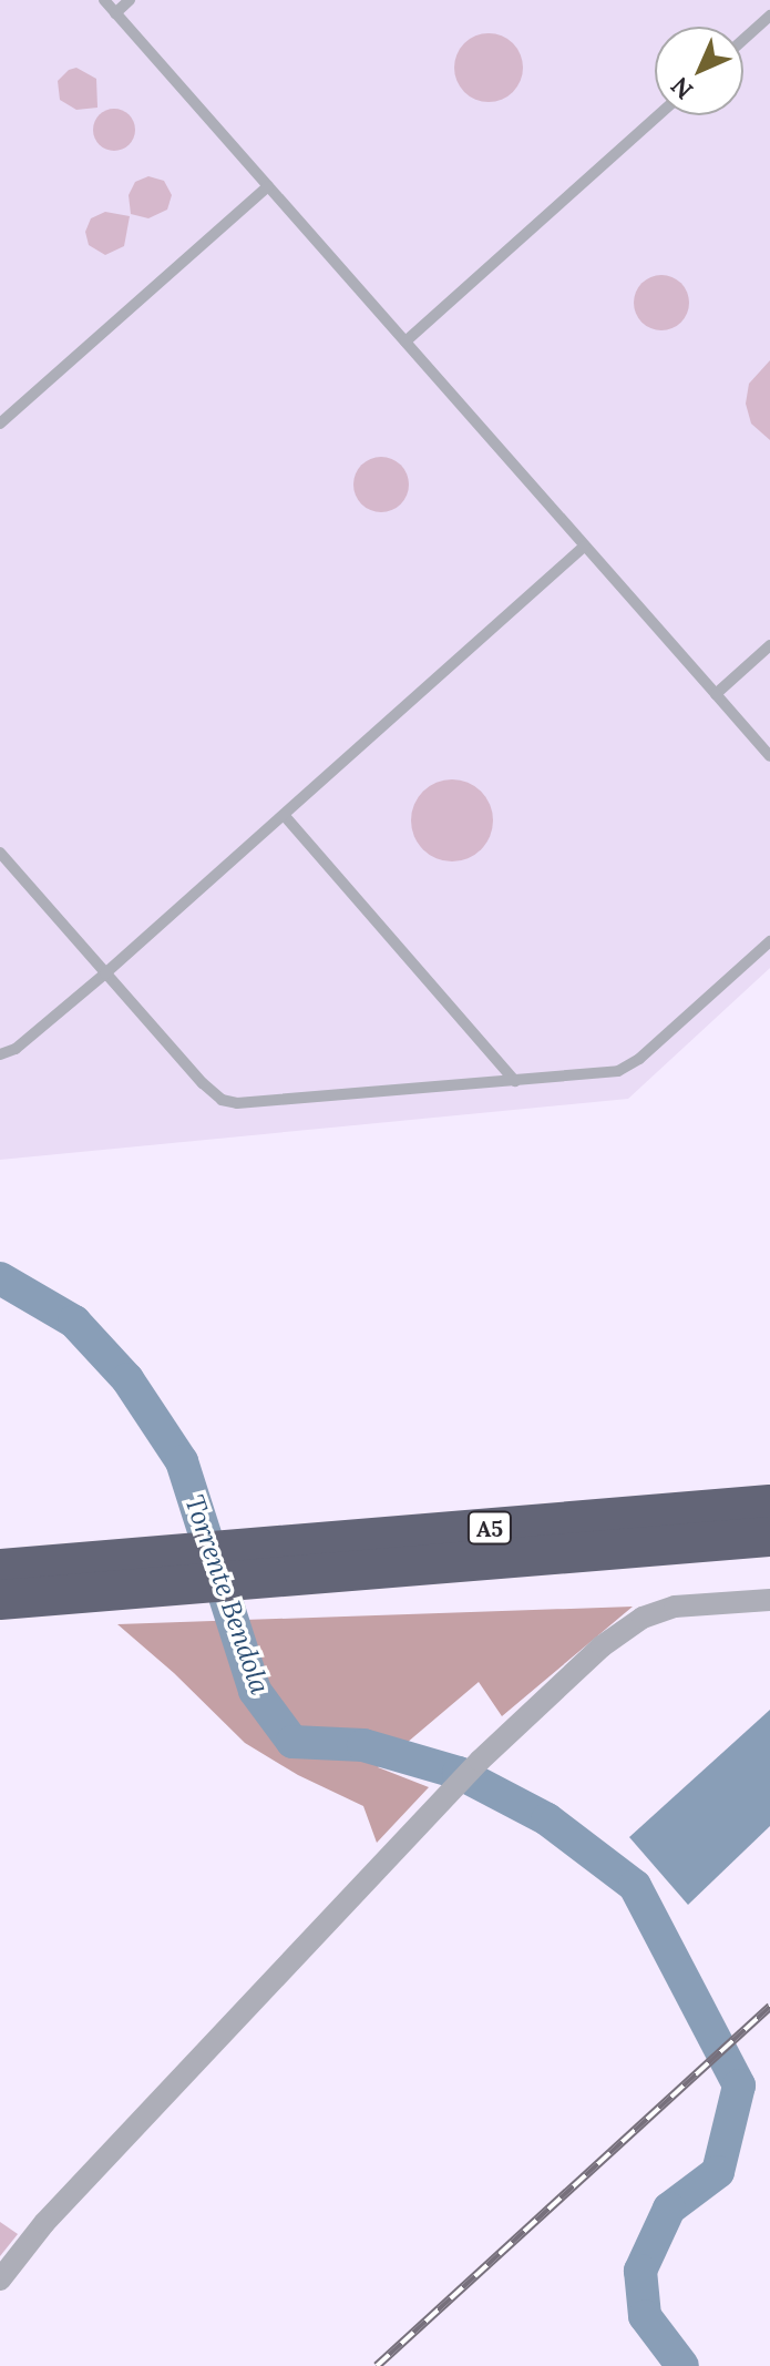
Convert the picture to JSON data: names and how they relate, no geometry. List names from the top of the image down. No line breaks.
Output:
{"streets":{"highway":["A5"]},"water":["Torrente Bendola"],"north":"bottom left"}
